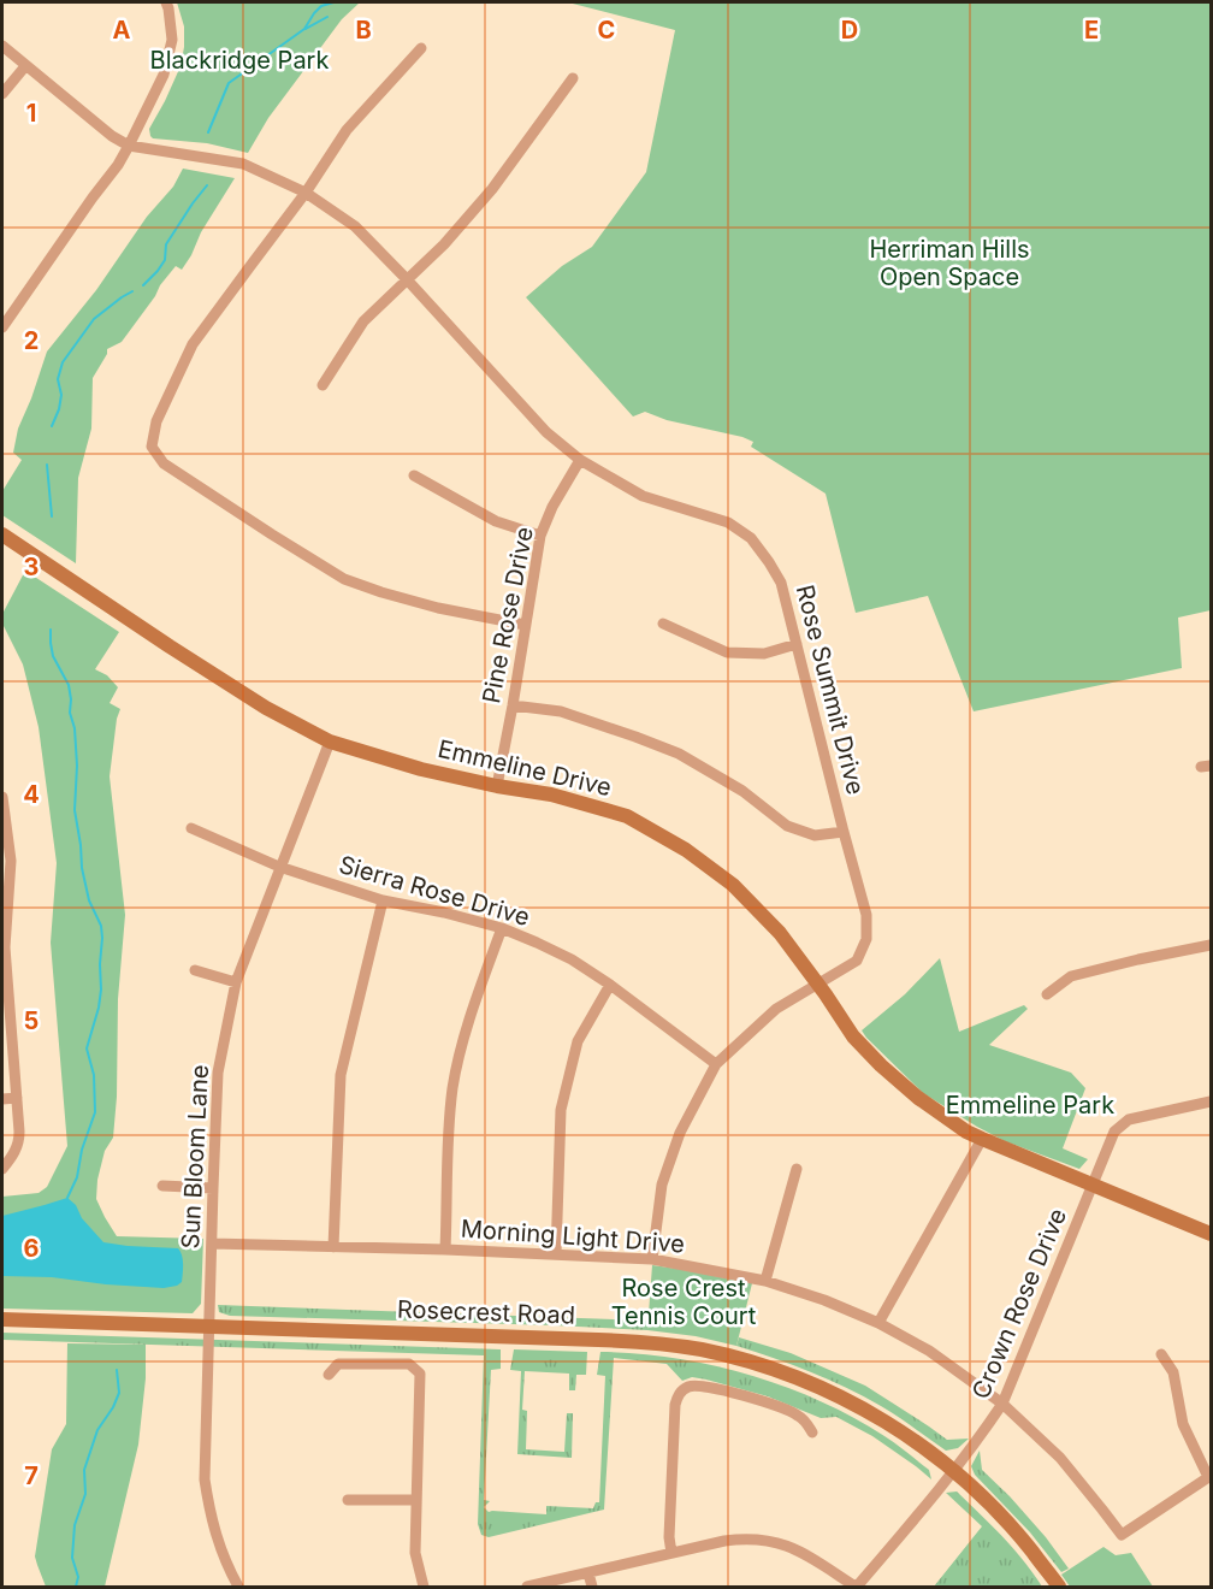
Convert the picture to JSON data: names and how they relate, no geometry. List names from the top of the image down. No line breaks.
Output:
{"streets":{"street":["Pine Rose Drive","Rose Summit Drive","Emmeline Drive","Sierra Rose Drive","Sun Bloom Lane","Morning Light Drive","Crown Rose Drive","Rosecrest Road"]},"crossings":[["Pine Rose Drive","Rose Summit Drive"],["Pine Rose Drive","Emmeline Drive"],["Rose Summit Drive","Emmeline Drive"],["Rose Summit Drive","Sierra Rose Drive"],["Rose Summit Drive","Morning Light Drive"],["Emmeline Drive","Sun Bloom Lane"],["Emmeline Drive","Crown Rose Drive"],["Sierra Rose Drive","Sun Bloom Lane"],["Sun Bloom Lane","Morning Light Drive"],["Sun Bloom Lane","Rosecrest Road"],["Morning Light Drive","Crown Rose Drive"],["Crown Rose Drive","Rosecrest Road"]],"parks":["Blackridge Park","Herriman Hills Open Space","Emmeline Park","Rose Crest Tennis Court"],"grid":{"columns":["A","B","C","D","E"],"rows":["1","2","3","4","5","6","7"]}}
